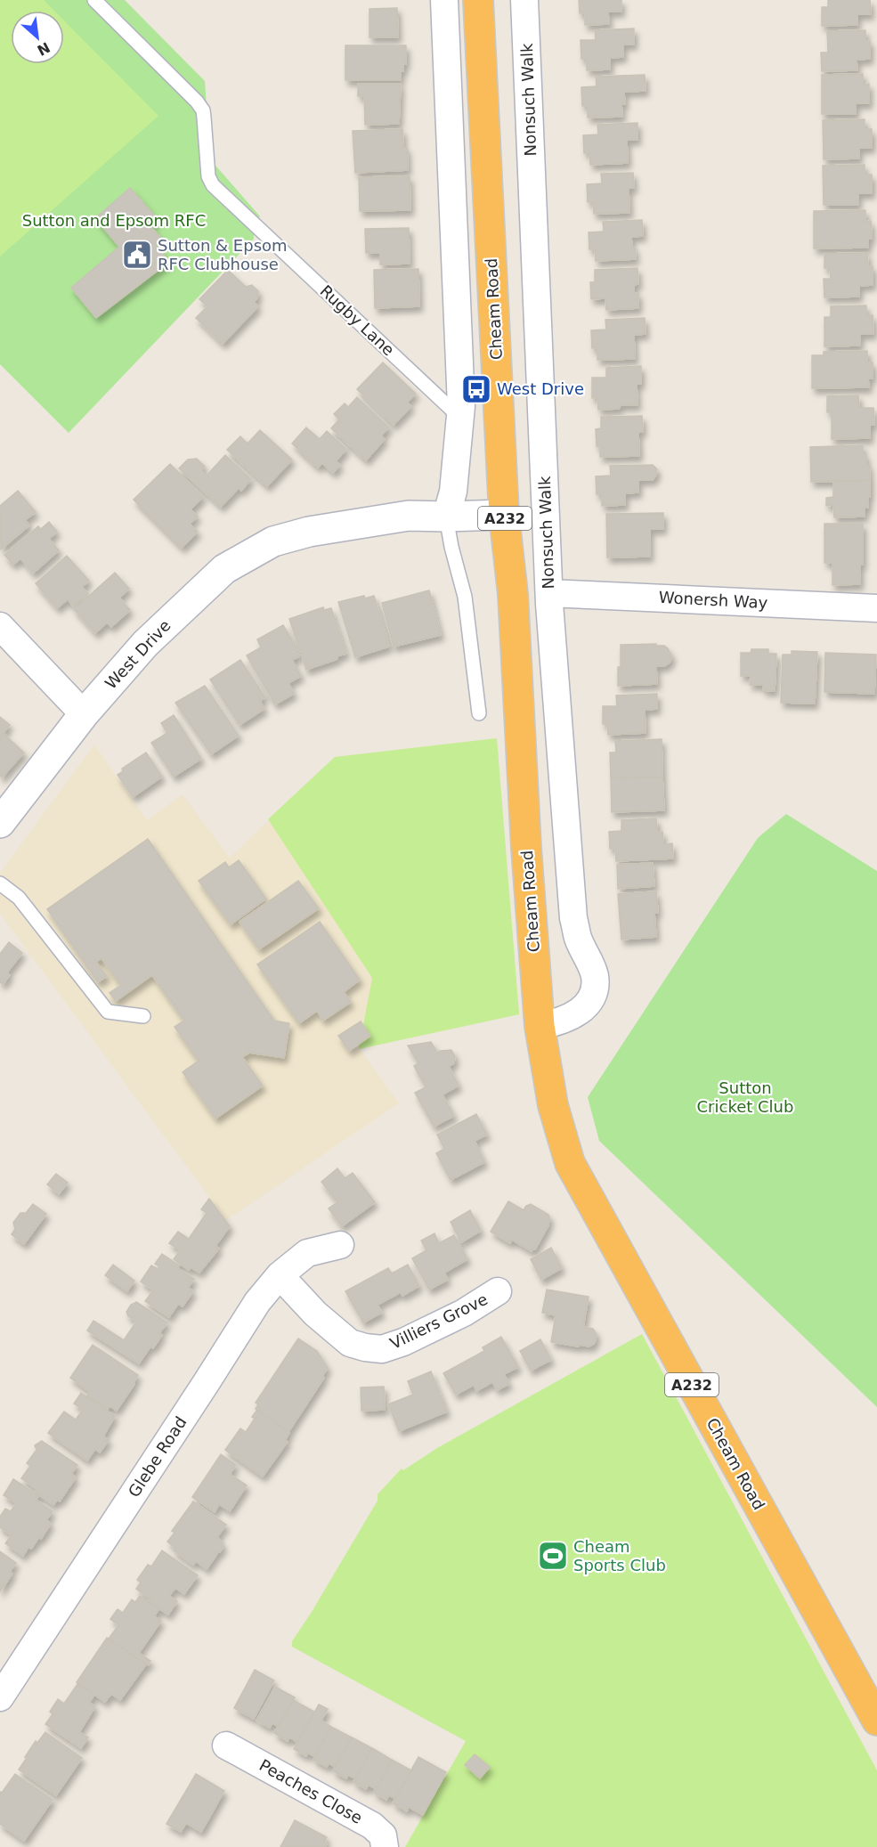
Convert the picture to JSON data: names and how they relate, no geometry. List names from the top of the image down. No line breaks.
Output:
{"streets":{"highway":["Cheam Road","A232"],"street":["Nonsuch Walk","Wonersh Way","West Drive","Villiers Grove","Glebe Road","Peaches Close"],"lane":["Rugby Lane"]},"crossings":[["Nonsuch Walk","Cheam Road"],["Nonsuch Walk","Wonersh Way"],["Cheam Road","West Drive"],["Villiers Grove","Glebe Road"]],"parks":["Sutton and Epsom RFC","Sutton Cricket Club"],"places":{"public building":["Sutton & Epsom RFC Clubhouse"],"bus stop":["West Drive"],"sports":["Cheam Sports Club"]},"north":"bottom right"}
